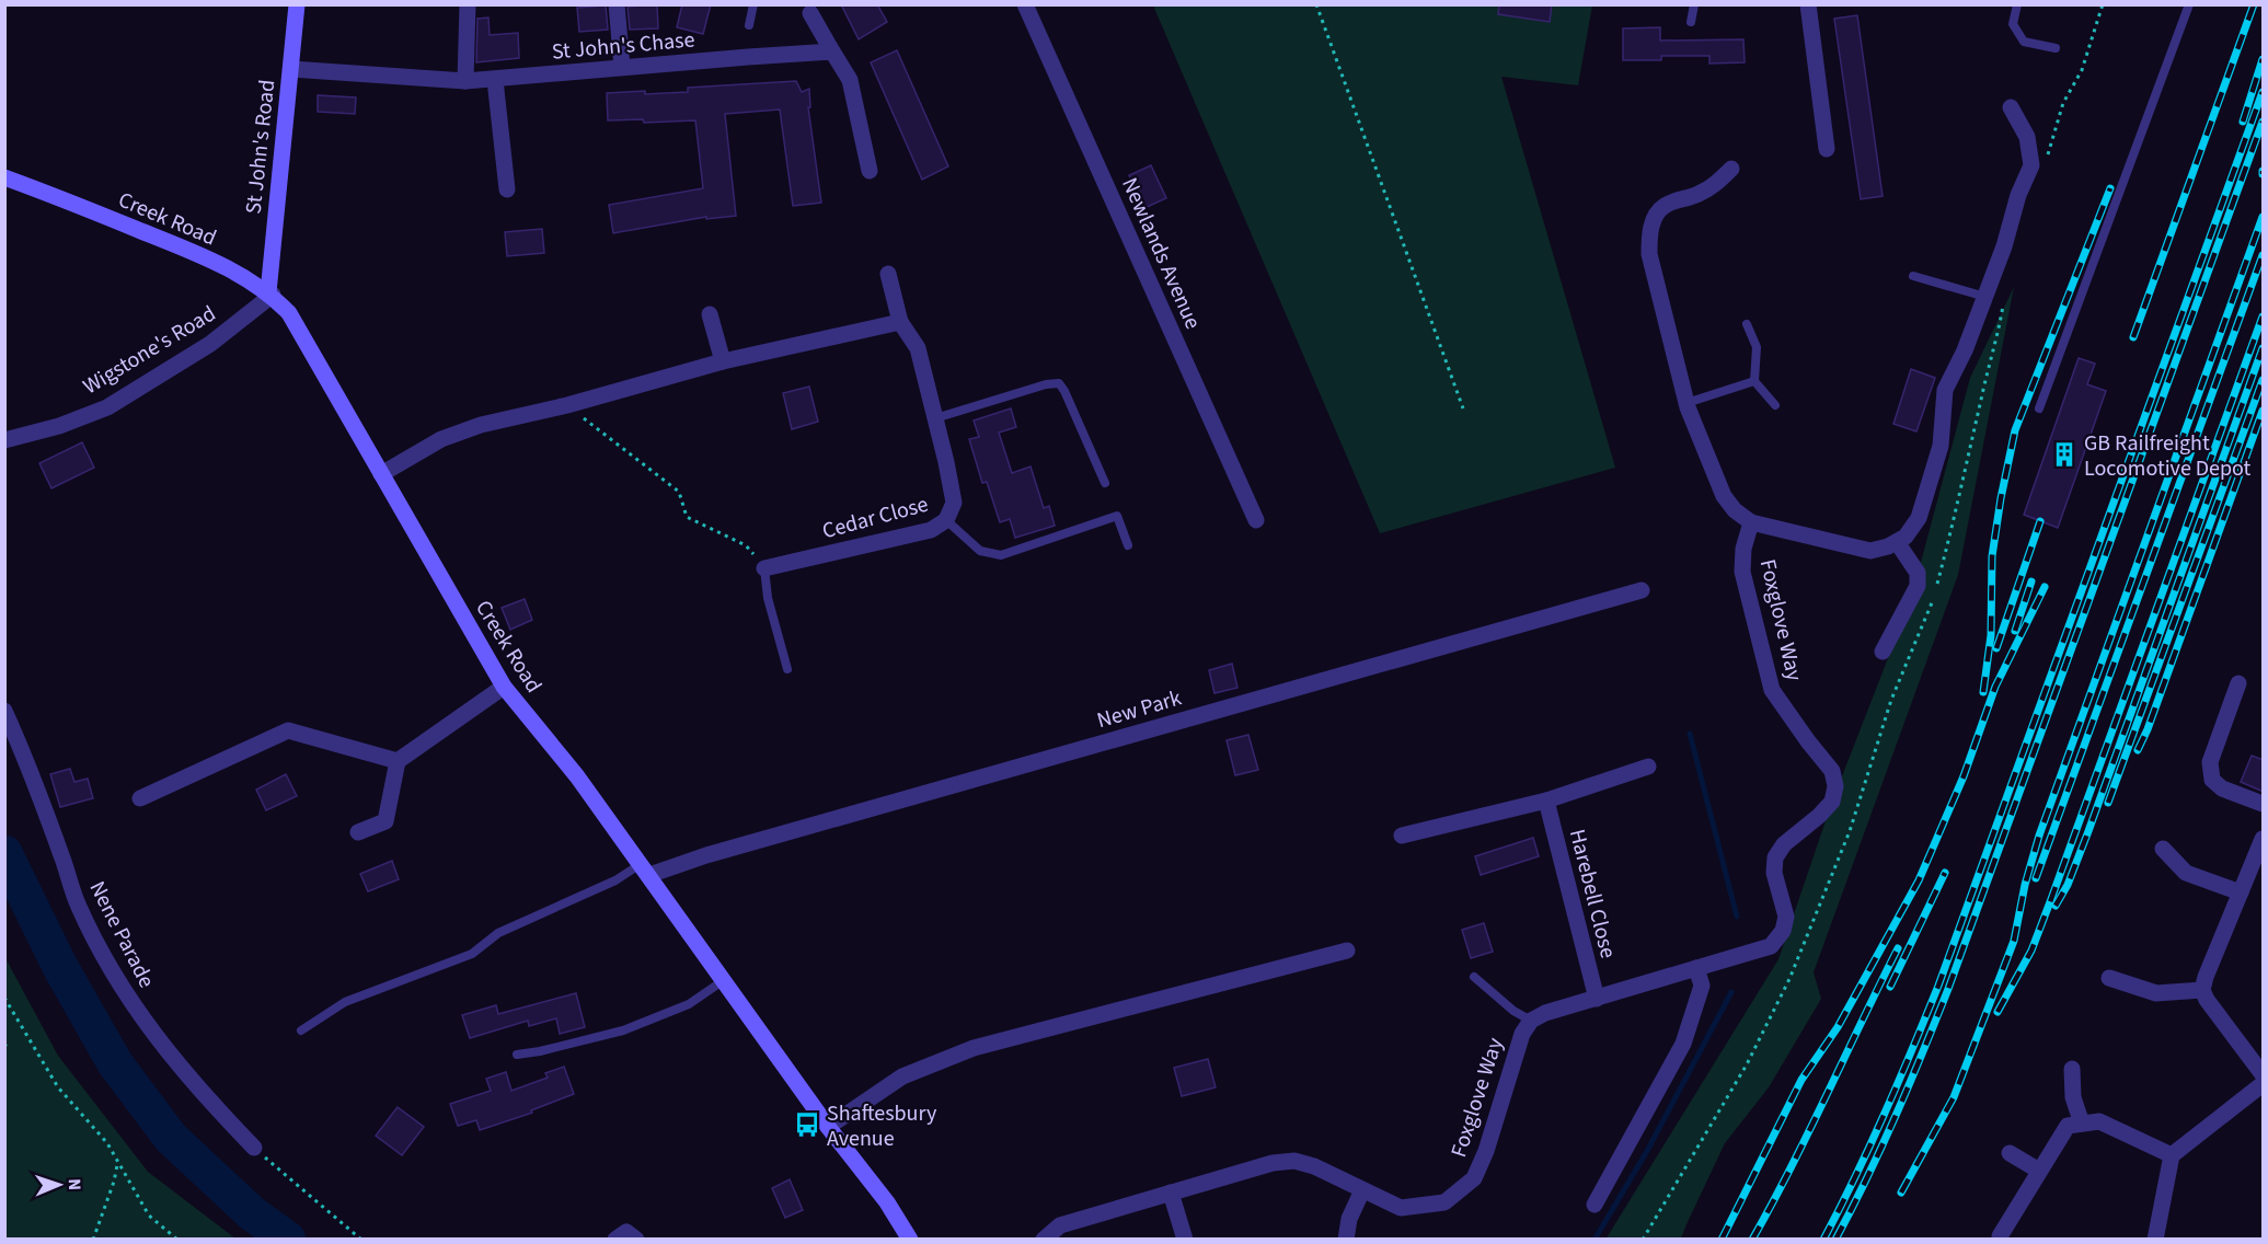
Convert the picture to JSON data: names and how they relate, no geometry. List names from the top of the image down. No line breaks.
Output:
{"streets":{"street":["St John's Chase","St John's Road","Creek Road","Newlands Avenue","Wigstone's Road","Cedar Close","Foxglove Way","New Park","Harebell Close","Nene Parade"]},"crossings":[["St John's Chase","St John's Road"],["St John's Road","Creek Road"],["St John's Road","Wigstone's Road"],["Creek Road","Wigstone's Road"],["Creek Road","New Park"],["Foxglove Way","Harebell Close"]],"places":{"building":["GB Railfreight Locomotive Depot"],"bus stop":["Shaftesbury Avenue"]},"north":"right"}
